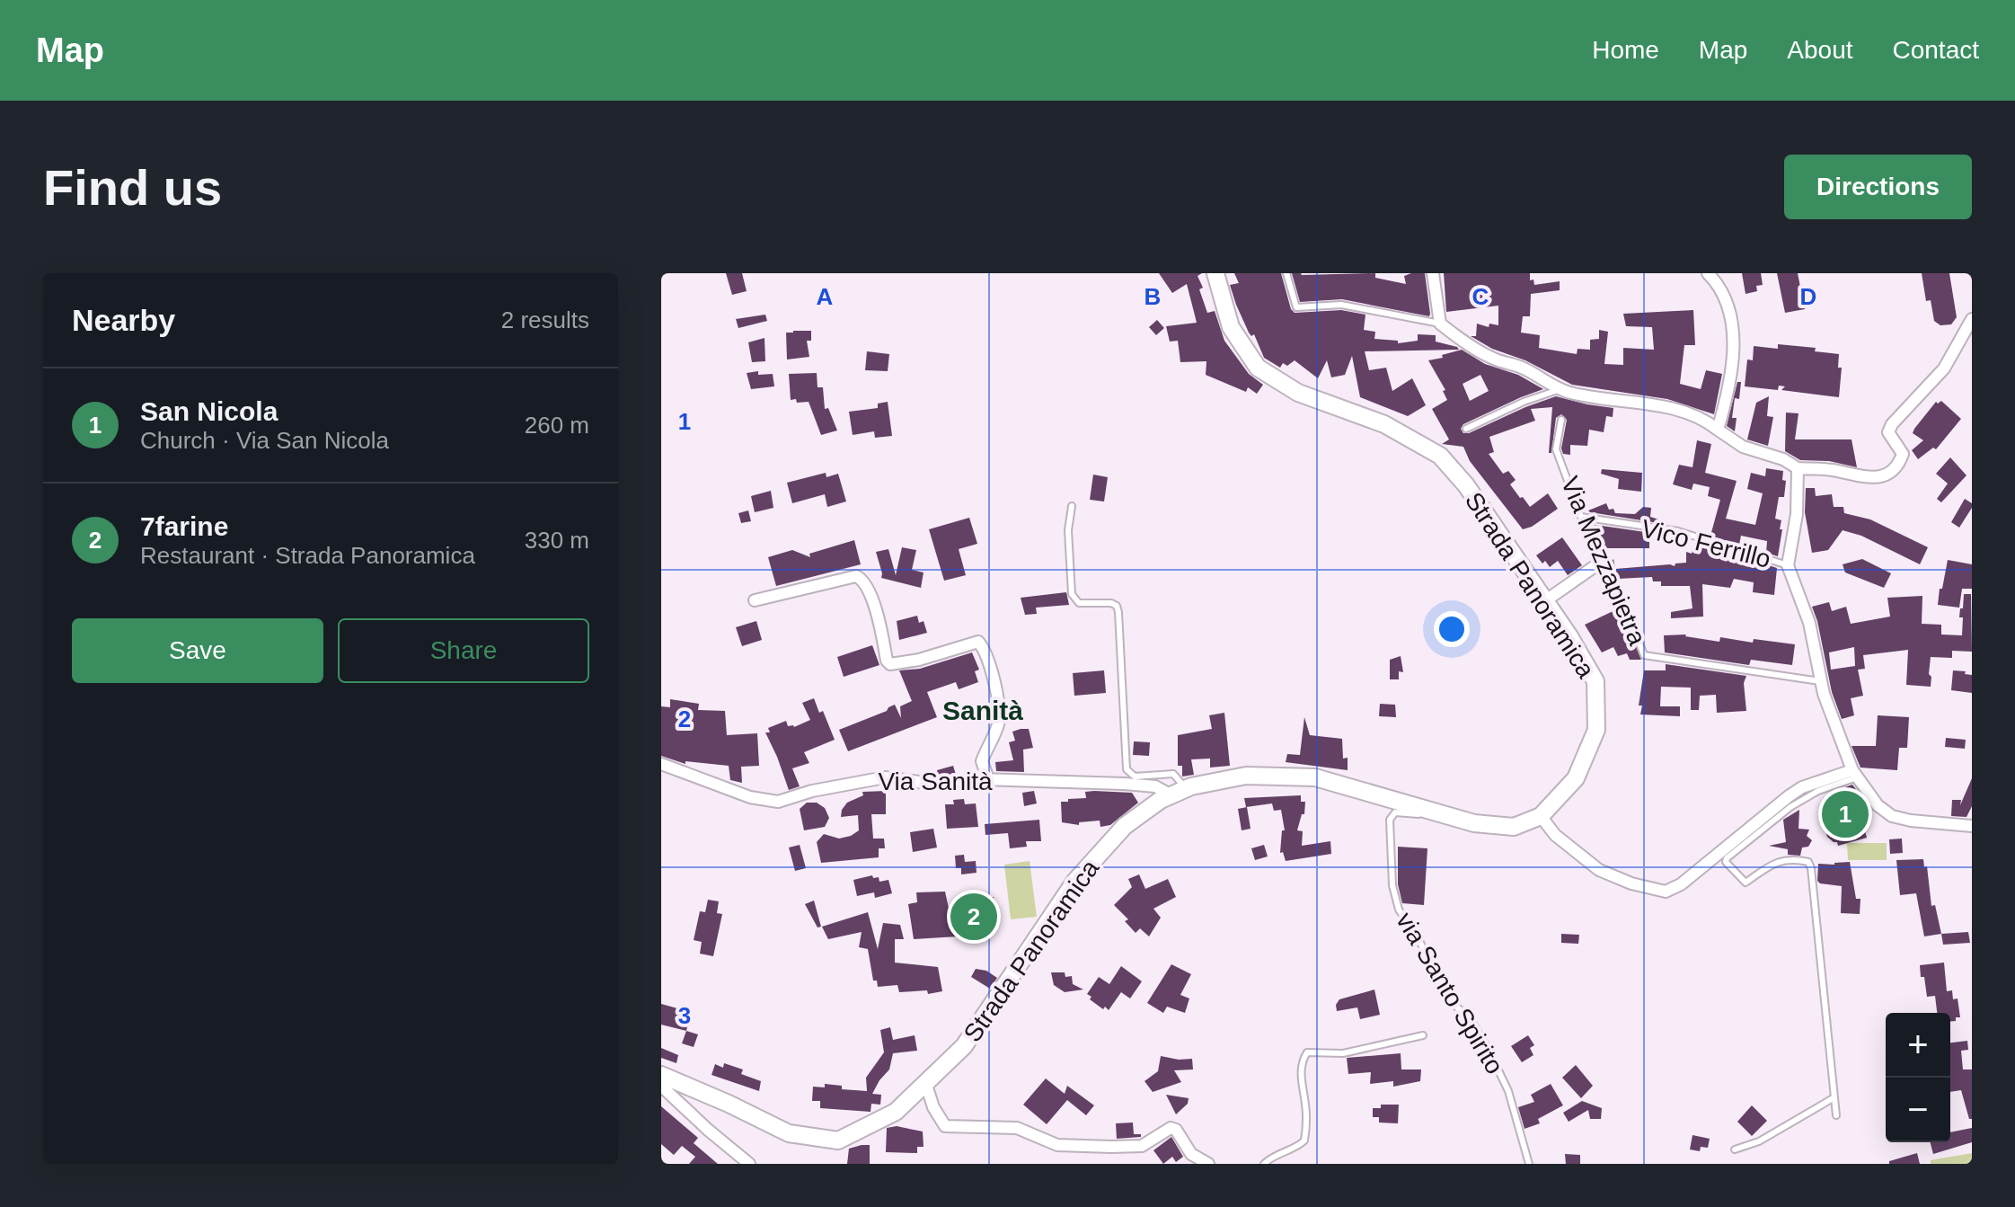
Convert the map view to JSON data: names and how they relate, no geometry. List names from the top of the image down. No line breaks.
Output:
{"streets":{"main road":["Strada Panoramica"],"street":["Via Sanità"],"lane":["Vico Ferrillo","Via Mezzapietra","via Santo Spirito"]},"crossings":[["Vico Ferrillo","Via Mezzapietra"],["Strada Panoramica","Via Sanità"]],"districts":["Sanità"],"page":{"header":"Map","nav":["Home","Map","About","Contact"],"buttons":["Directions",["Save","Share"]],"title":"Find us","heading":["Nearby","2 results"],"list":[{"mark":"1","name":"San Nicola","note":"Church · Via San Nicola","value":"260 m"},{"mark":"2","name":"7farine","note":"Restaurant · Strada Panoramica","value":"330 m"}],"pins":["1","2"],"map_buttons":["+","−"]},"grid":{"columns":["A","B","C","D"],"rows":["1","2","3"]}}
